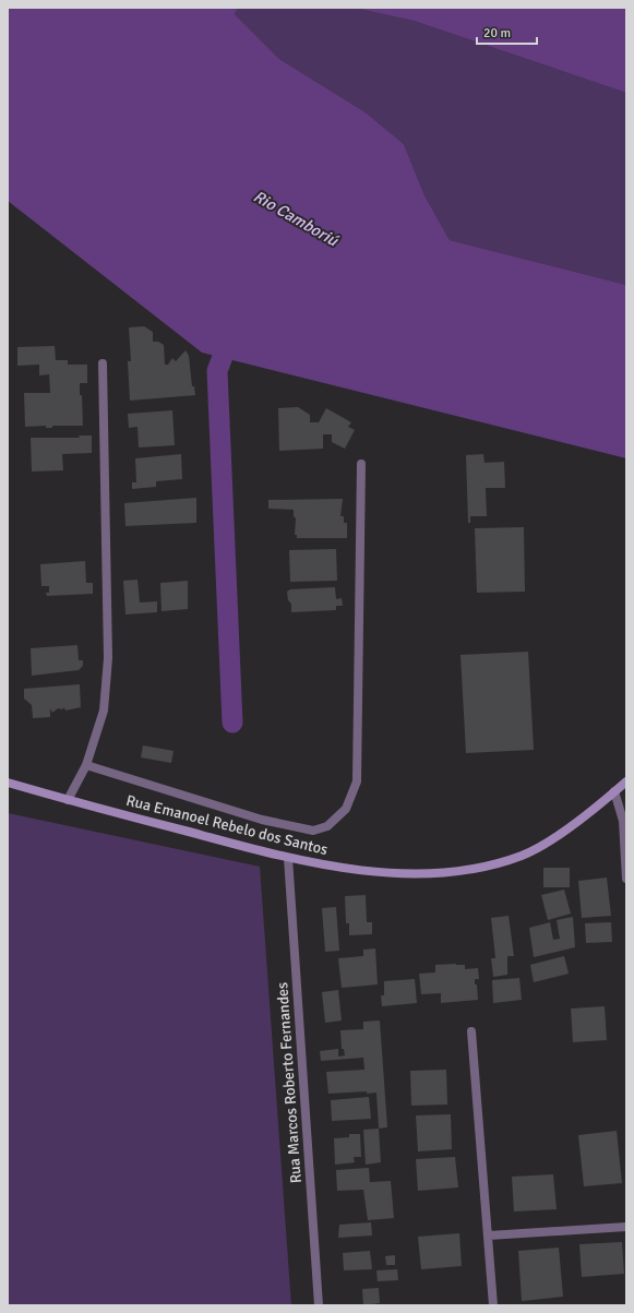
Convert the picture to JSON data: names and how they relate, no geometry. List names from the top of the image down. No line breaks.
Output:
{"streets":{"main road":["Rua Emanoel Rebelo dos Santos"],"street":["Rua Marcos Roberto Fernandes"]},"crossings":[["Rua Emanoel Rebelo dos Santos","Rua Marcos Roberto Fernandes"]],"water":["Rio Camboriú"],"scale_bar":"20 m"}
